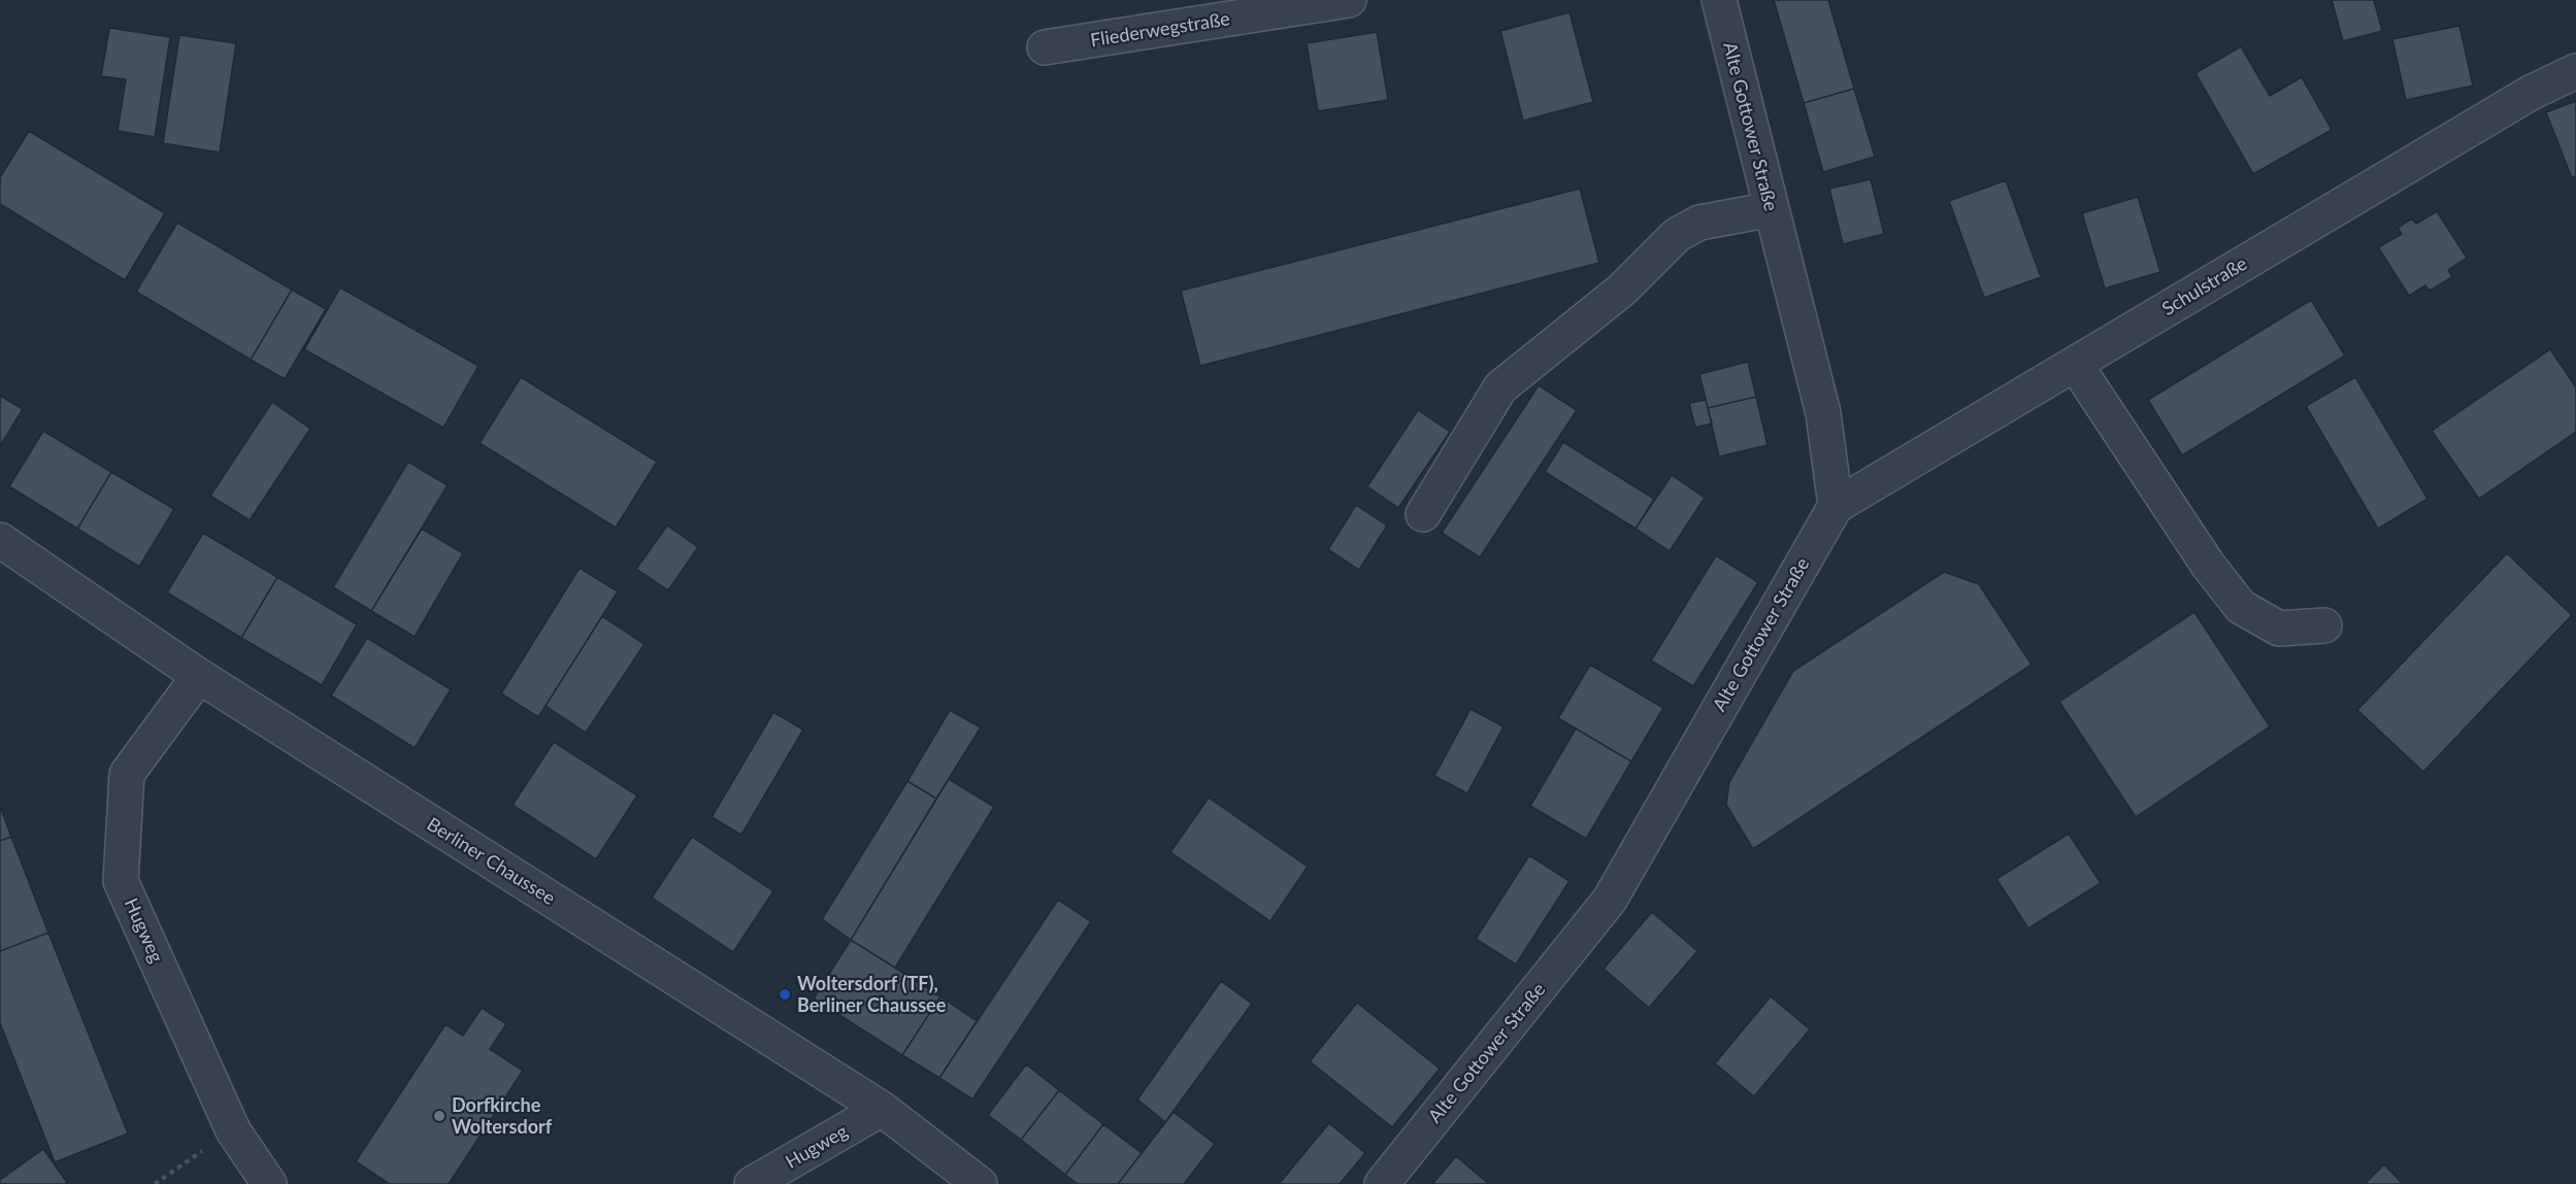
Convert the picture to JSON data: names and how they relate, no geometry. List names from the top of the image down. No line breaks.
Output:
{"streets":{"street":["Fliederwegstraße","Alte Gottower Straße","Schulstraße","Berliner Chaussee","Hugweg"]},"crossings":[["Alte Gottower Straße","Schulstraße"],["Berliner Chaussee","Hugweg"]],"places":["Woltersdorf (TF), Berliner Chaussee","Dorfkirche Woltersdorf"]}
